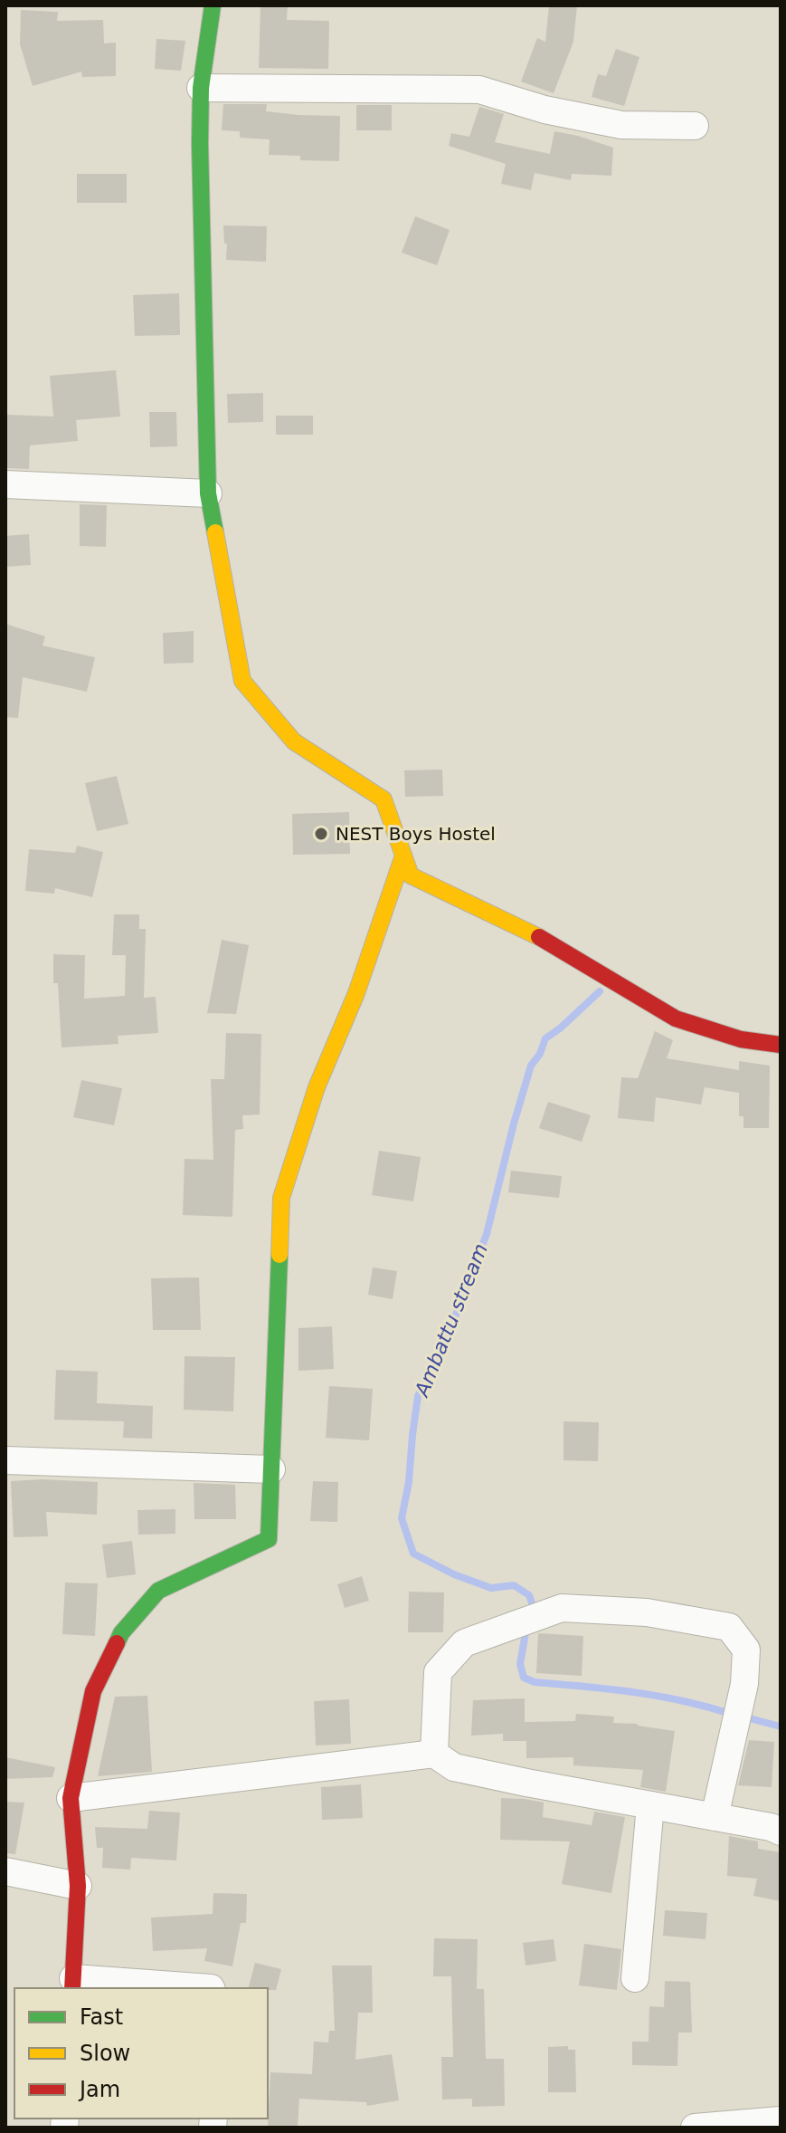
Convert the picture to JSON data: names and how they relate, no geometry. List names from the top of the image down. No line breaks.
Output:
{"water":["Ambattu stream"],"places":["NEST Boys Hostel"],"legend":["Fast","Slow","Jam"]}
